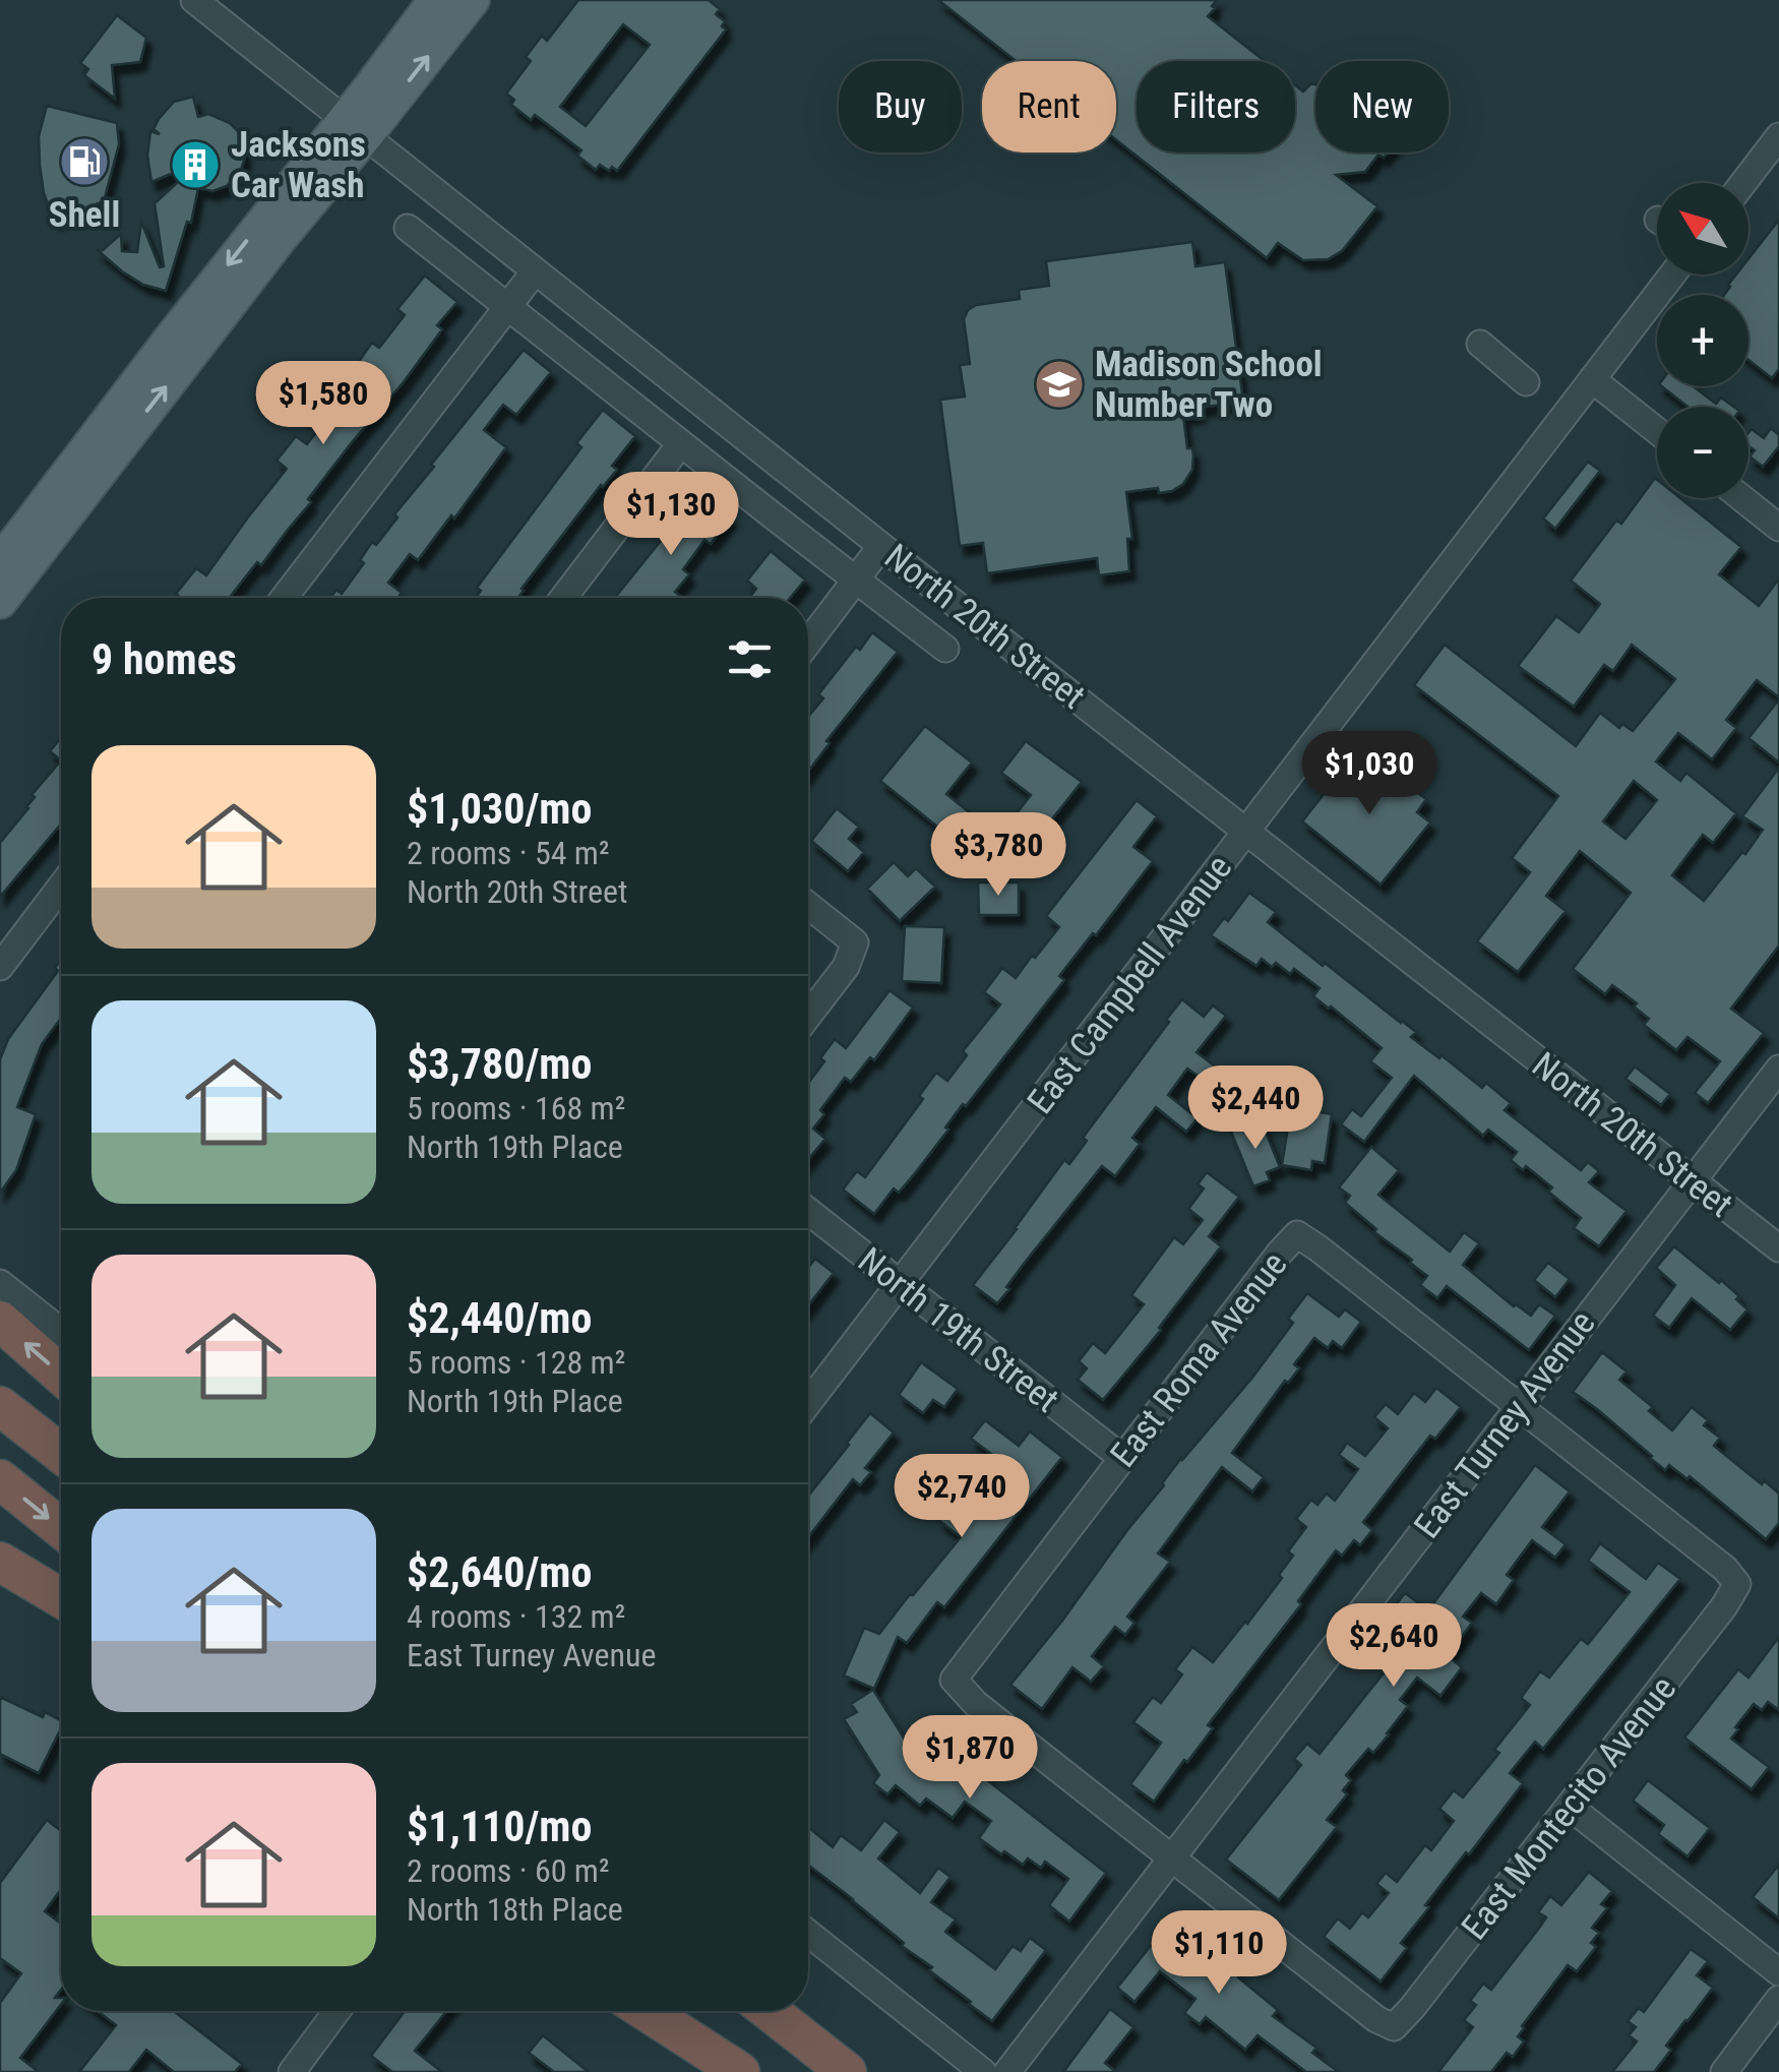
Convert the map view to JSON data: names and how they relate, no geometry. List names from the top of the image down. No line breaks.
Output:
{"streets":{"street":["North 20th Street","East Campbell Avenue","North 19th Street","East Roma Avenue","East Turney Avenue","East Montecito Avenue"]},"crossings":[["North 20th Street","East Campbell Avenue"],["North 20th Street","East Turney Avenue"],["East Campbell Avenue","North 19th Street"],["North 19th Street","East Roma Avenue"],["East Roma Avenue","East Turney Avenue"],["East Roma Avenue","East Montecito Avenue"],["East Turney Avenue","East Montecito Avenue"]],"places":{"fuel station":["Shell"],"building":["Jacksons Car Wash"],"school or university":["Madison School Number Two"]},"north":"top left","page":{"chip":["Buy","Rent","Filters","New"],"map_buttons":["+","−"],"price":["$1,580","$1,130","$1,030","$3,780","$2,440","$2,740","$2,640","$1,870","$1,110"],"heading":"9 homes","list":[{"name":"$1,030/mo","note":"2 rooms · 54 m² · North 20th Street"},{"name":"$3,780/mo","note":"5 rooms · 168 m² · North 19th Place"},{"name":"$2,440/mo","note":"5 rooms · 128 m² · North 19th Place"},{"name":"$2,640/mo","note":"4 rooms · 132 m² · East Turney Avenue"},{"name":"$1,110/mo","note":"2 rooms · 60 m² · North 18th Place"}]}}
